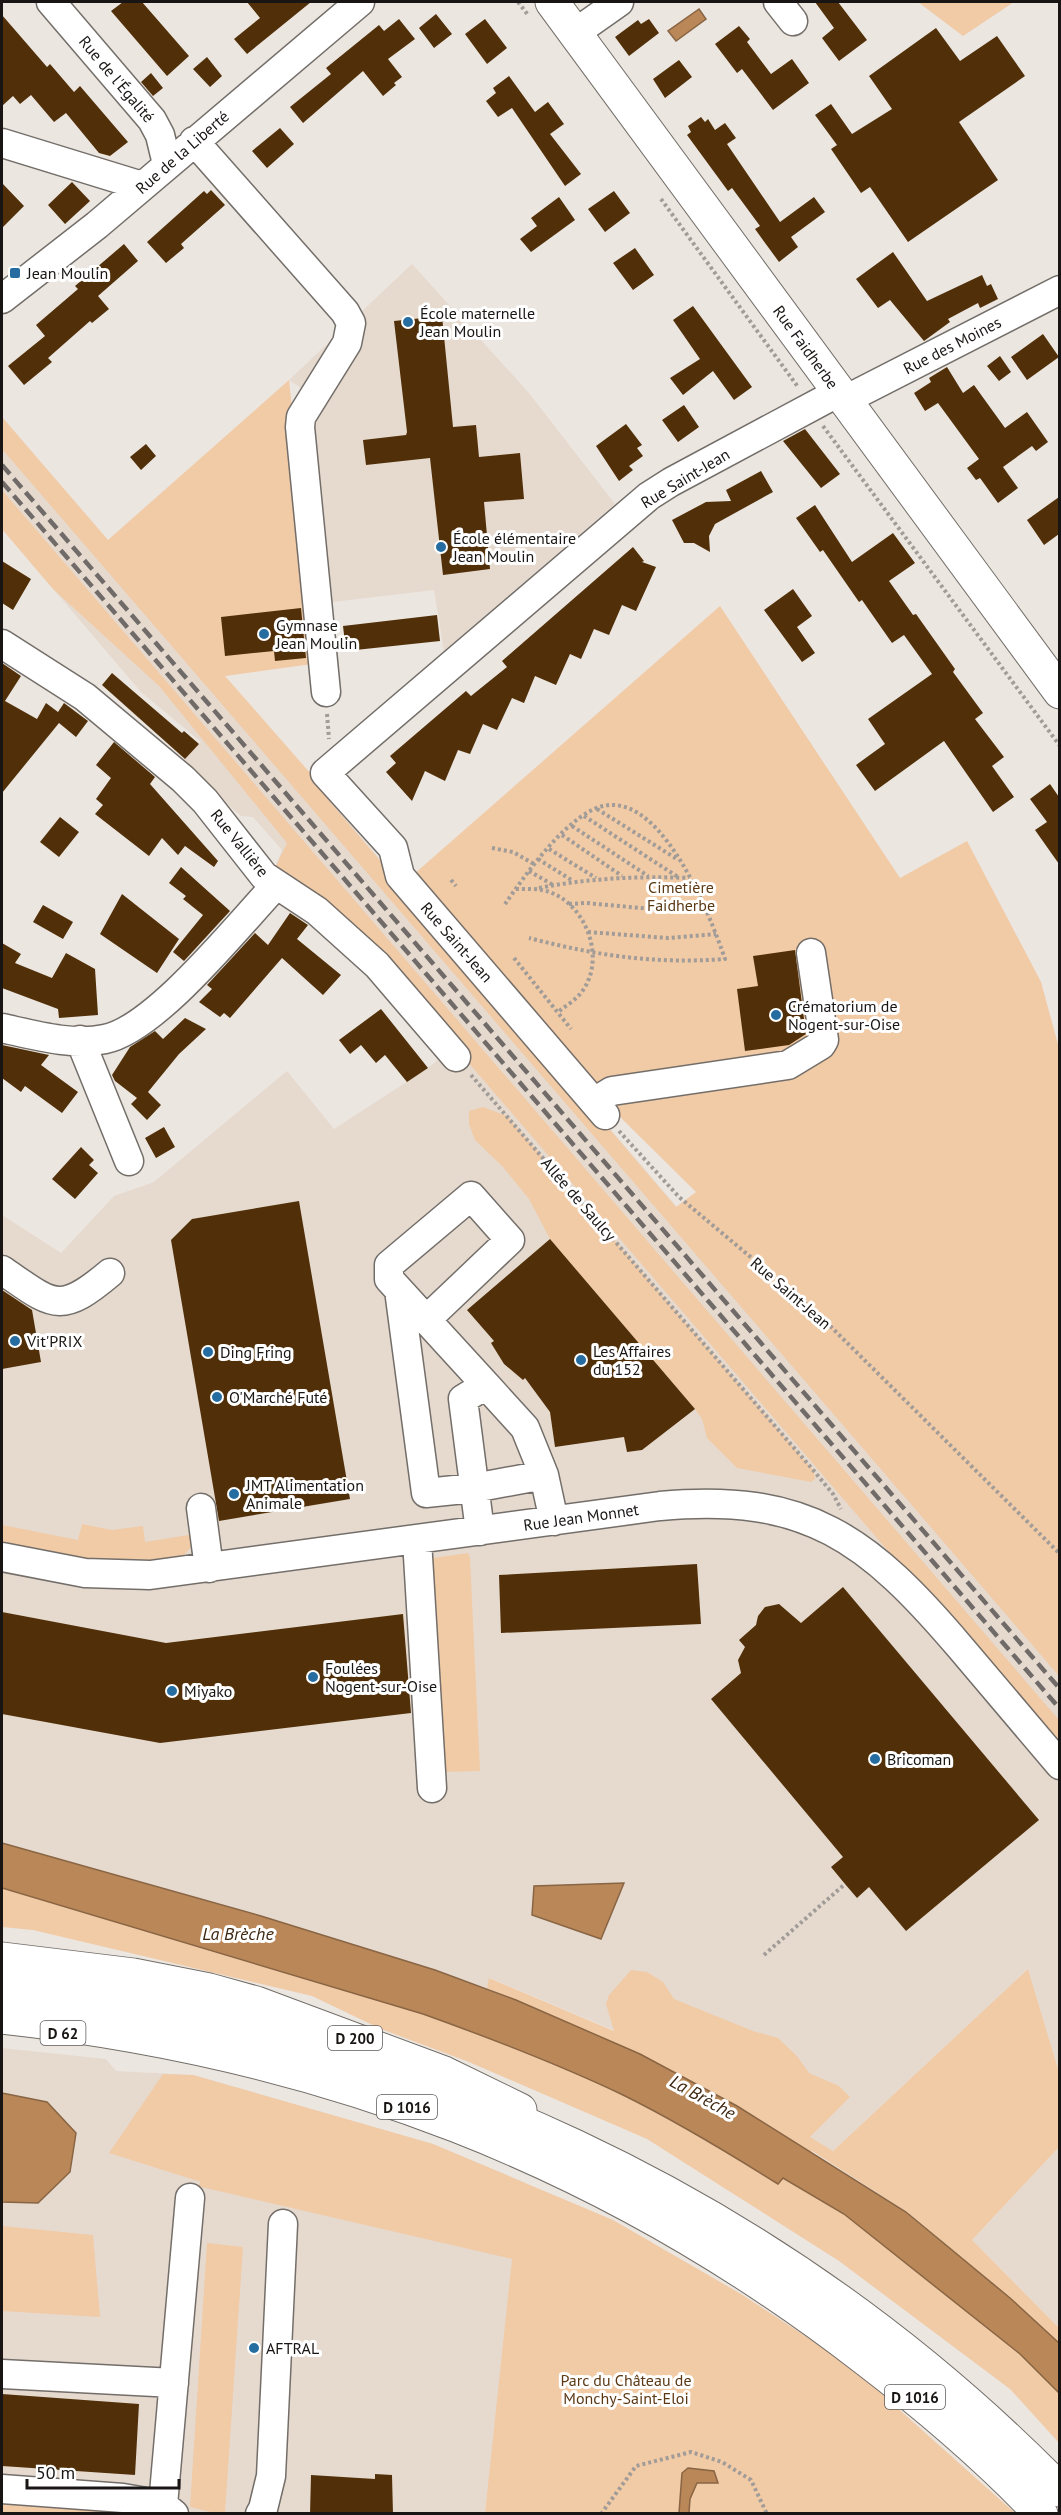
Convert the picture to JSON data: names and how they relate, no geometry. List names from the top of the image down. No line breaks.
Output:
{"streets":{"main road":["Rue Faidherbe","D 62","D 200","D 1016"],"street":["Rue de l'Égalité","Rue de la Liberté","Rue des Moines","Rue Saint-Jean","Rue Vallière","Rue Jean Monnet"],"path":["Allée de Saulcy"]},"crossings":[["Rue de l'Égalité","Rue de la Liberté"],["Rue des Moines","Rue Faidherbe"],["Rue des Moines","Rue Saint-Jean"],["Rue Faidherbe","Rue Saint-Jean"],["Allée de Saulcy","Rue Jean Monnet"],["D 62","D 1016"],["D 200","D 1016"]],"water":["La Brèche"],"parks":["Cimetière Faidherbe","Parc du Château de Monchy-Saint-Eloi"],"places":{"transit":["Jean Moulin"],"other":["École maternelle Jean Moulin","École élémentaire Jean Moulin","Gymnase Jean Moulin","Crématorium de Nogent-sur-Oise","Vit'PRIX","Ding Fring","Les Affaires du 152","O'Marché Futé","JMT Alimentation Animale","Foulées Nogent-sur-Oise","Miyako","Bricoman","AFTRAL"]},"scale_bar":"50 m"}
